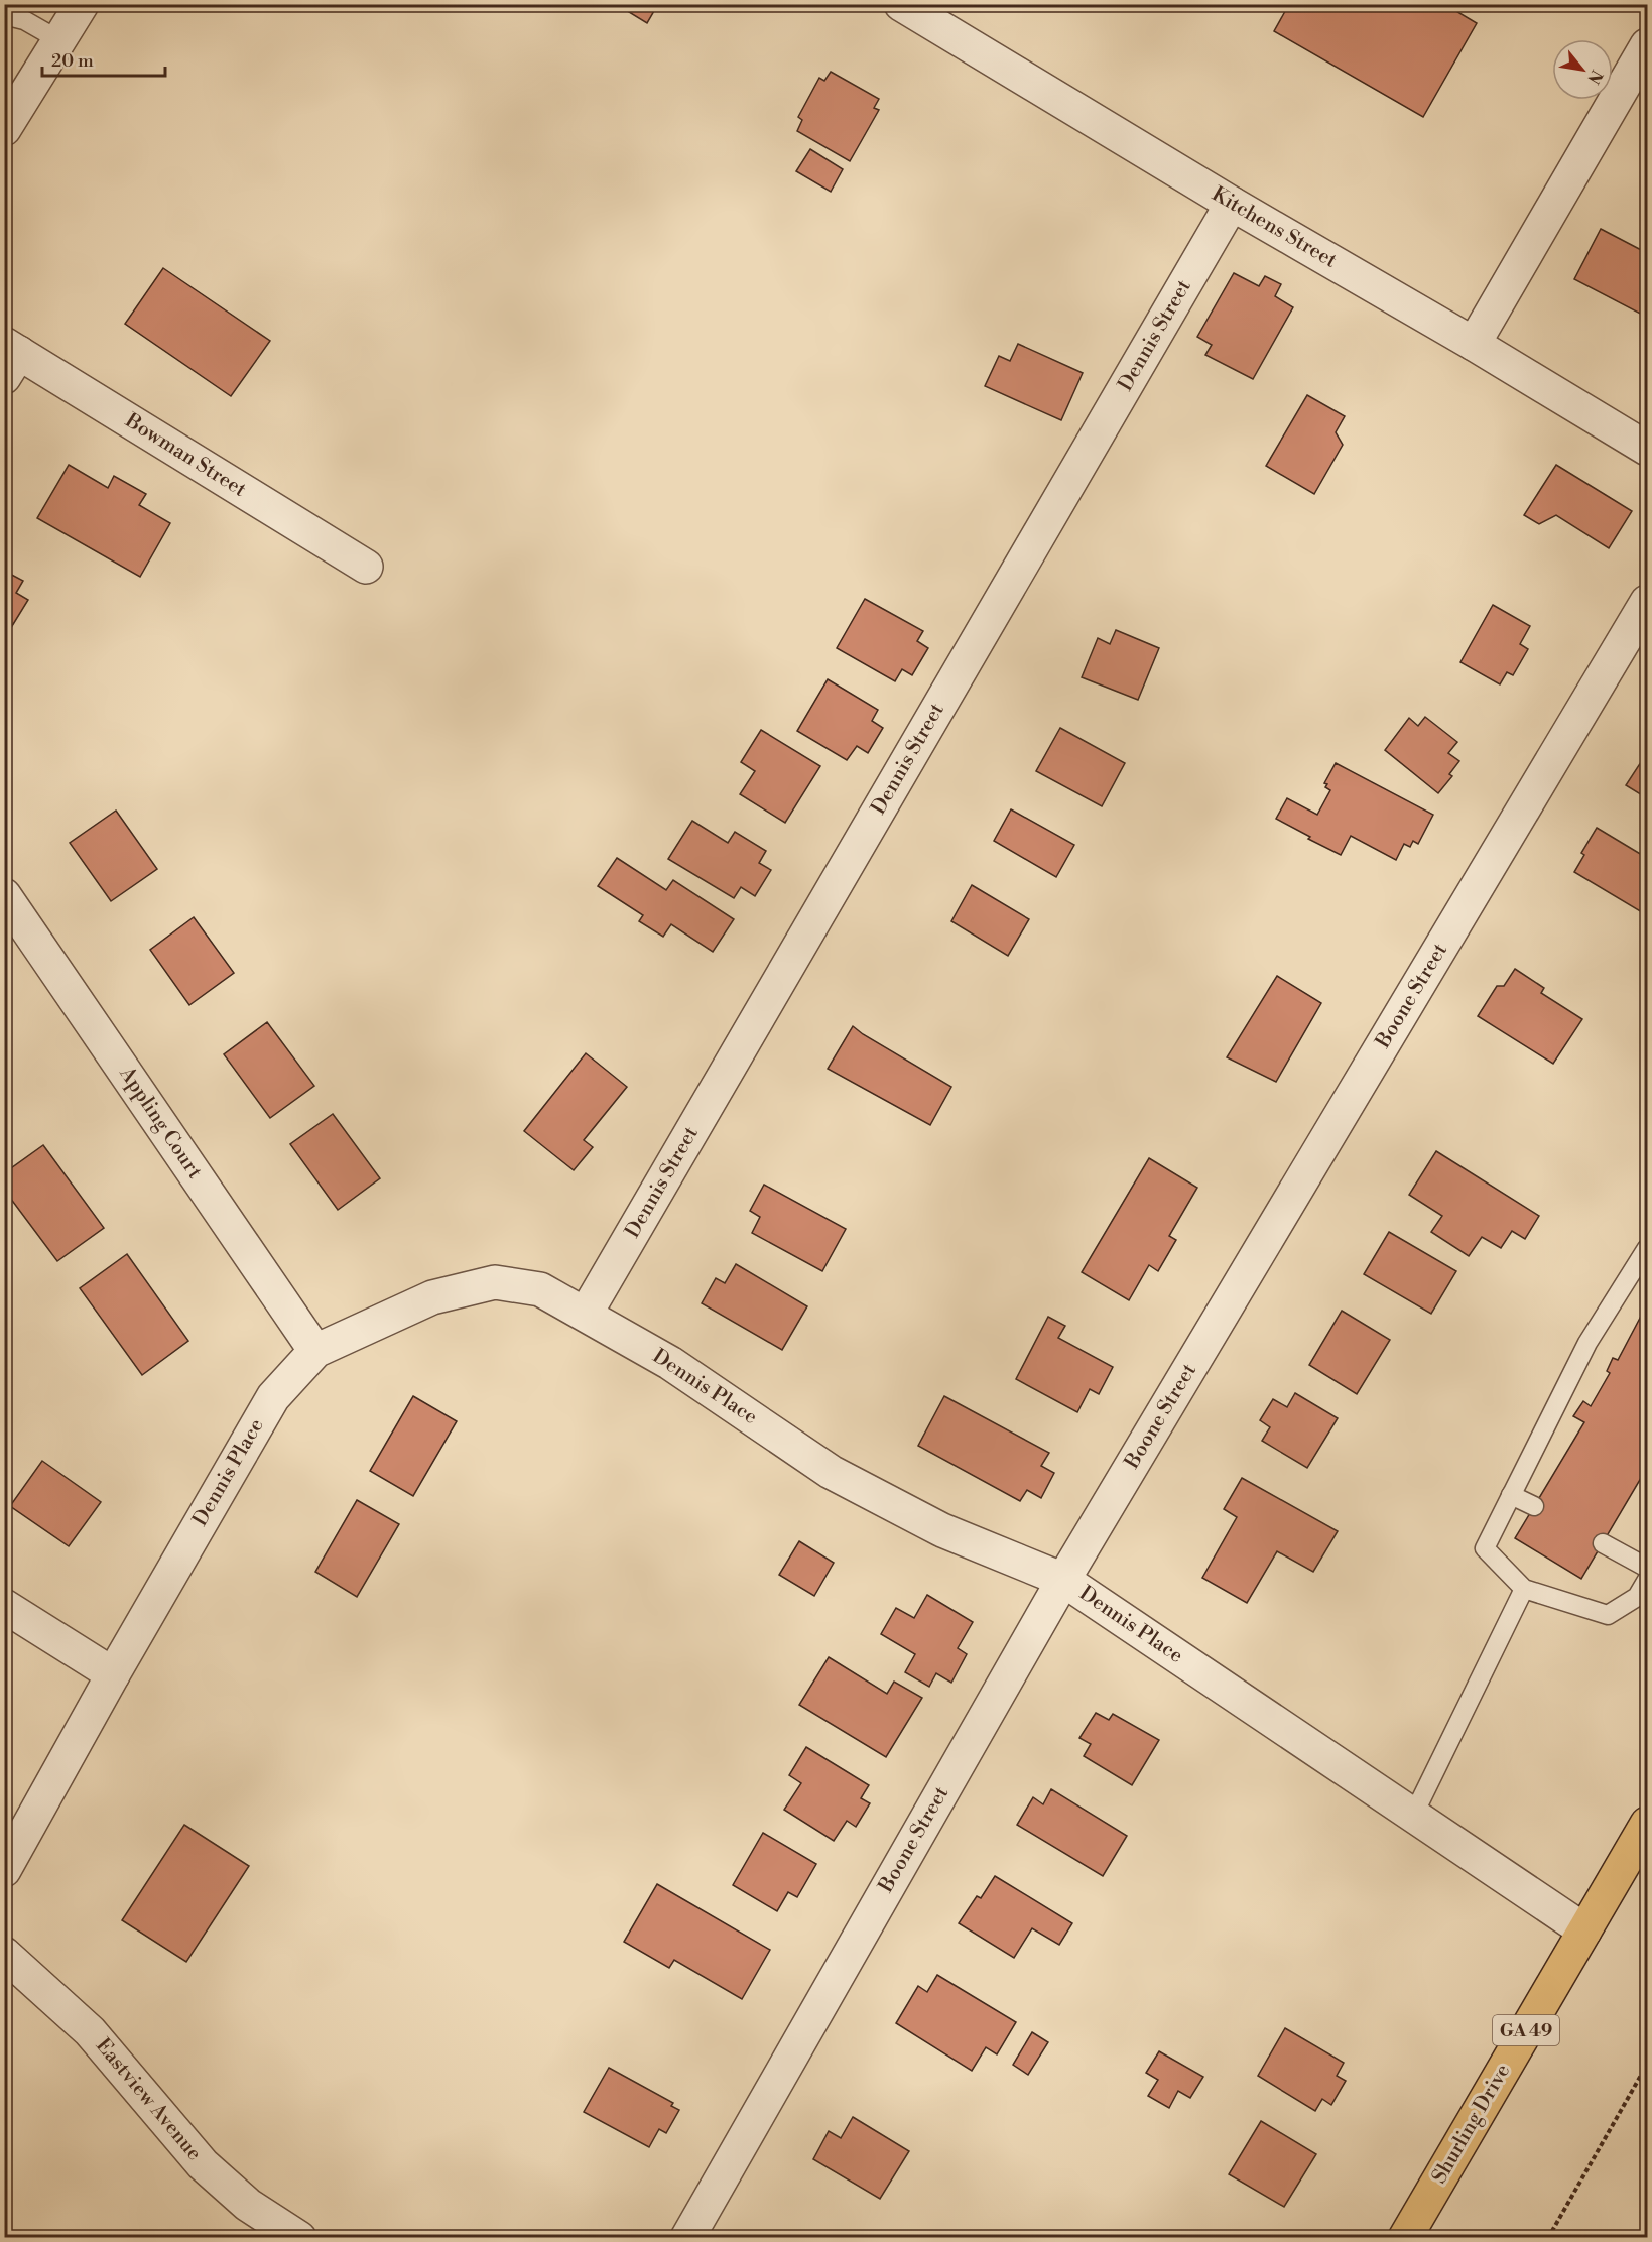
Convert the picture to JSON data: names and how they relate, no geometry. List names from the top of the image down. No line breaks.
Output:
{"streets":{"main road":["GA 49","Shurling Drive"],"street":["Kitchens Street","Dennis Street","Bowman Street","Boone Street","Appling Court","Dennis Place","Eastview Avenue"]},"crossings":[["Kitchens Street","Dennis Street"],["Dennis Street","Dennis Place"],["Boone Street","Dennis Place"],["Appling Court","Dennis Place"],["Dennis Place","Shurling Drive"]],"scale_bar":"20 m","north":"bottom right"}
